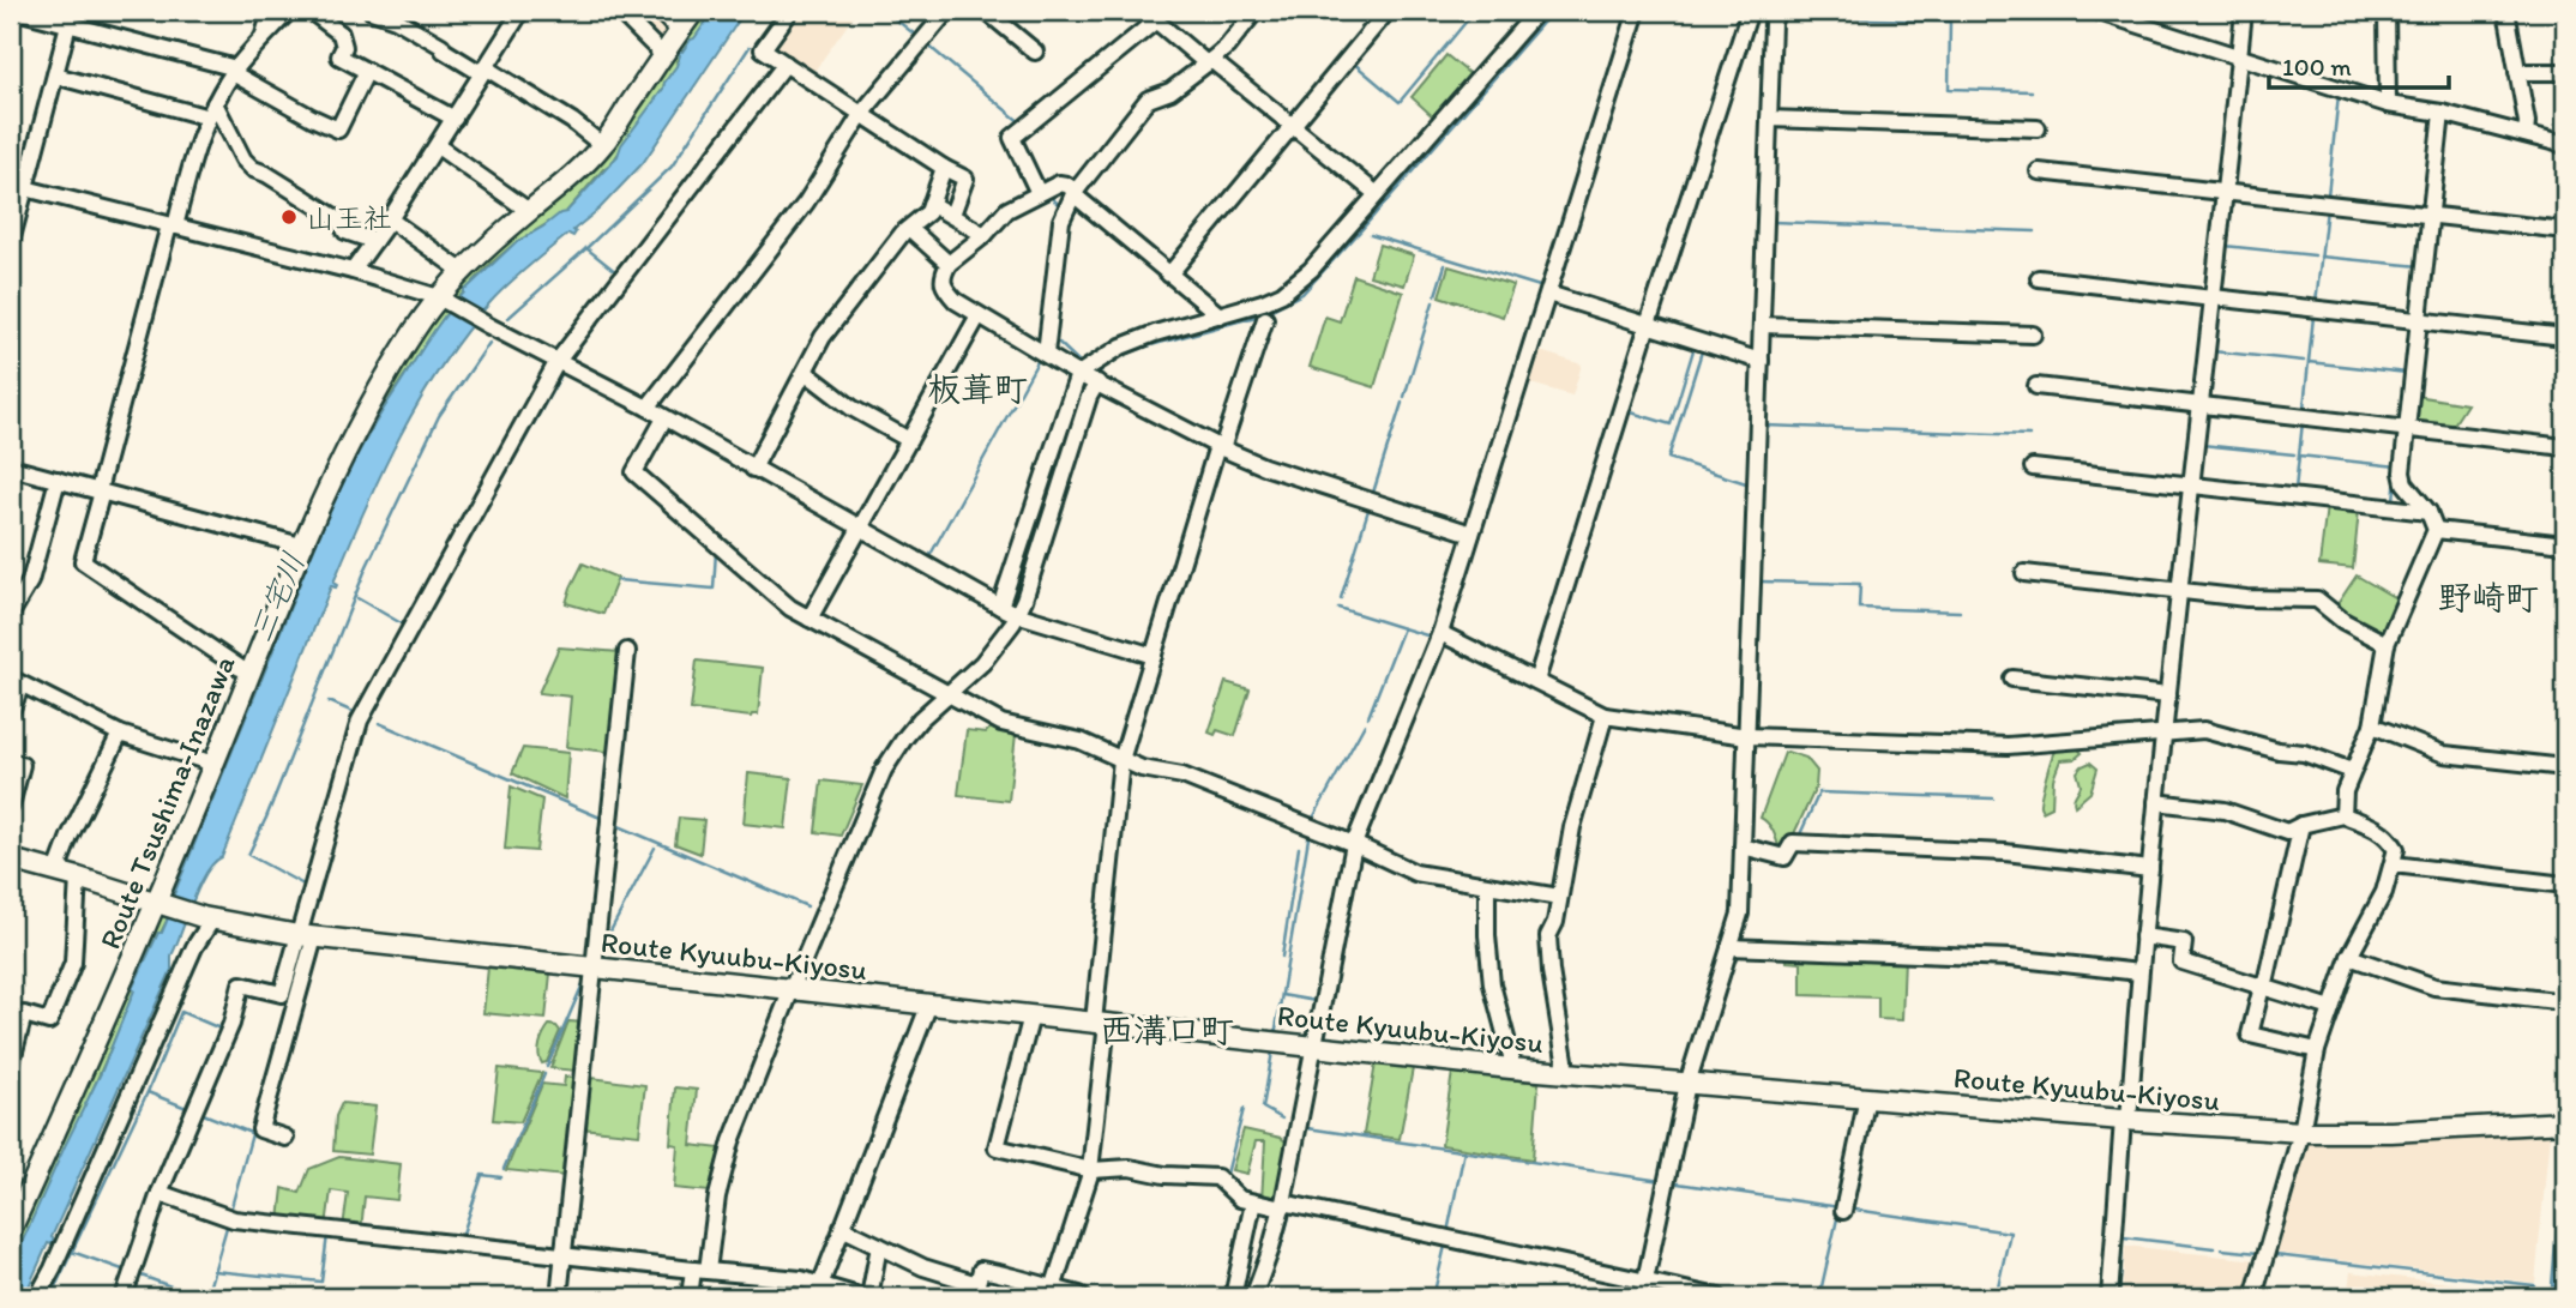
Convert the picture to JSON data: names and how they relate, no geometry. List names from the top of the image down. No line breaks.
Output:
{"streets":{"main road":["Route Tsushima-Inazawa","Route Kyuubu-Kiyosu"]},"crossings":[["Route Tsushima-Inazawa","Route Kyuubu-Kiyosu"]],"districts":["板葺町","野崎町","西溝口町"],"water":["三宅川"],"places":["山王社"],"scale_bar":"100 m"}
